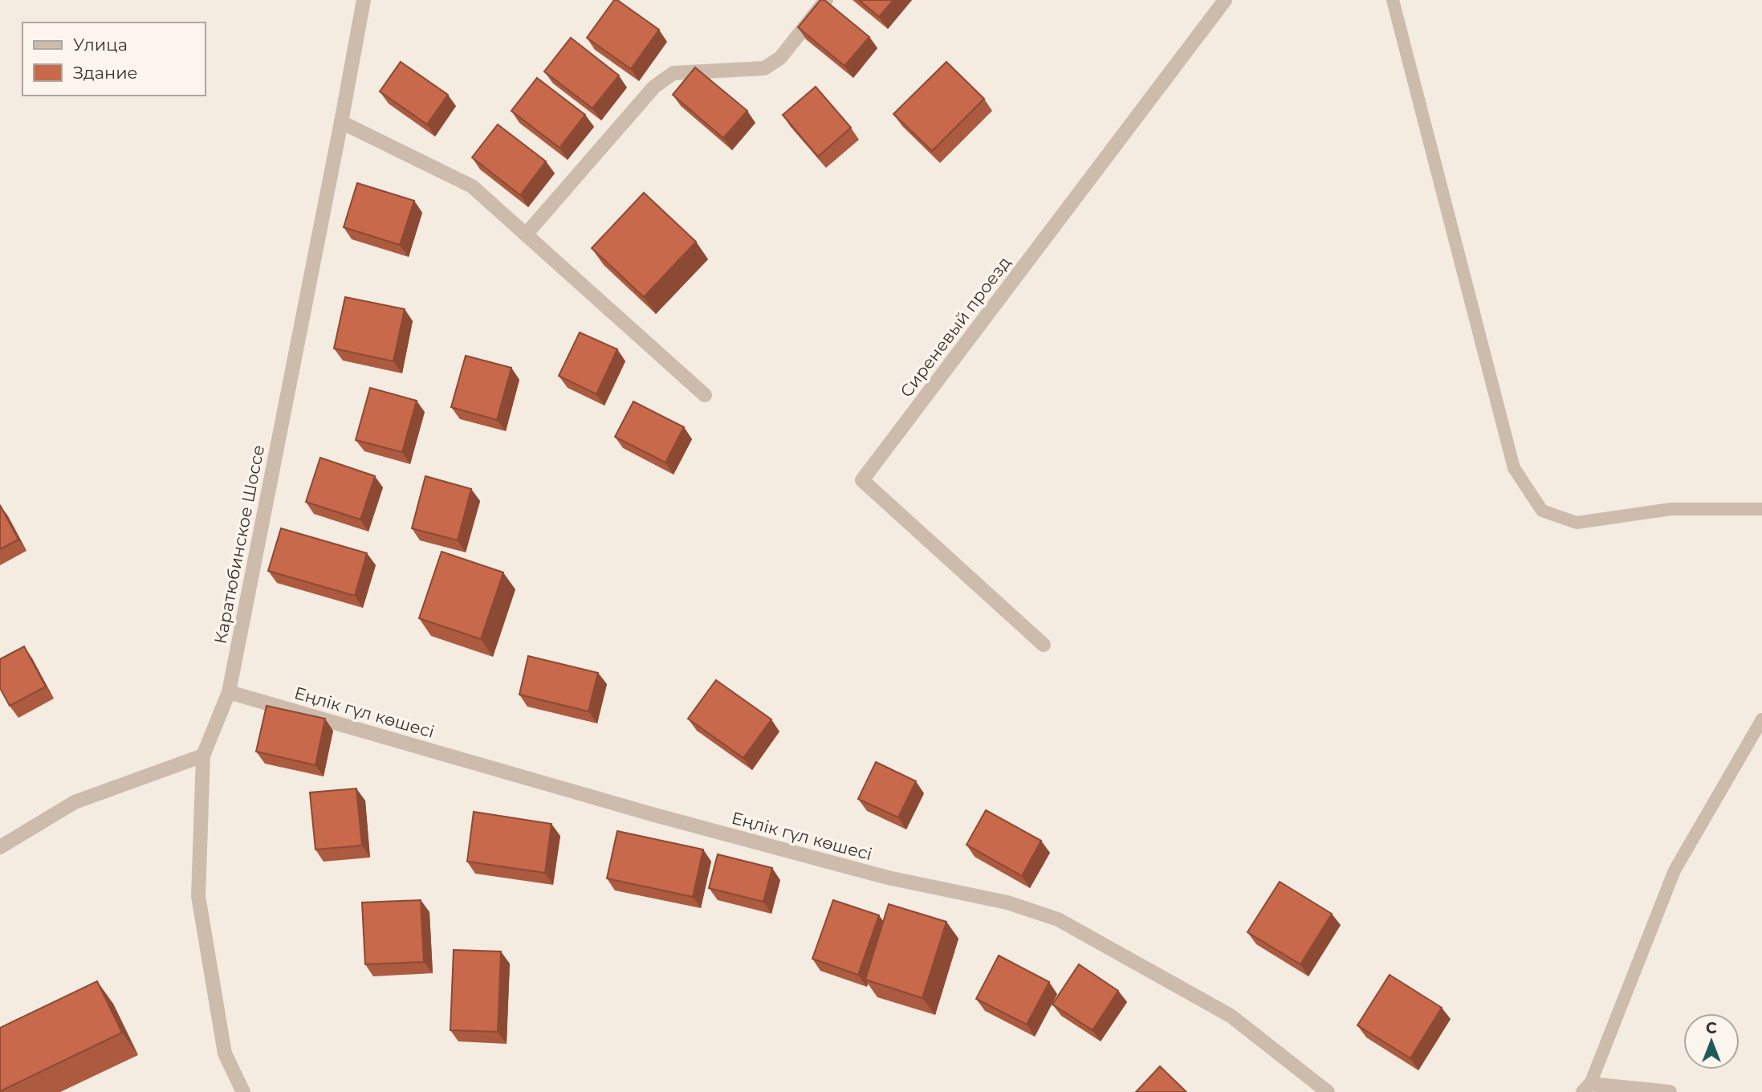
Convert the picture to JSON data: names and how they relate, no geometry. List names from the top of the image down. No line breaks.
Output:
{"streets":{"street":["Сиреневый проезд","Каратюбинское Шоссе","Еңлік гүл көшесі"]},"crossings":[["Каратюбинское Шоссе","Еңлік гүл көшесі"]],"legend":["Улица","Здание"],"north":"top"}
